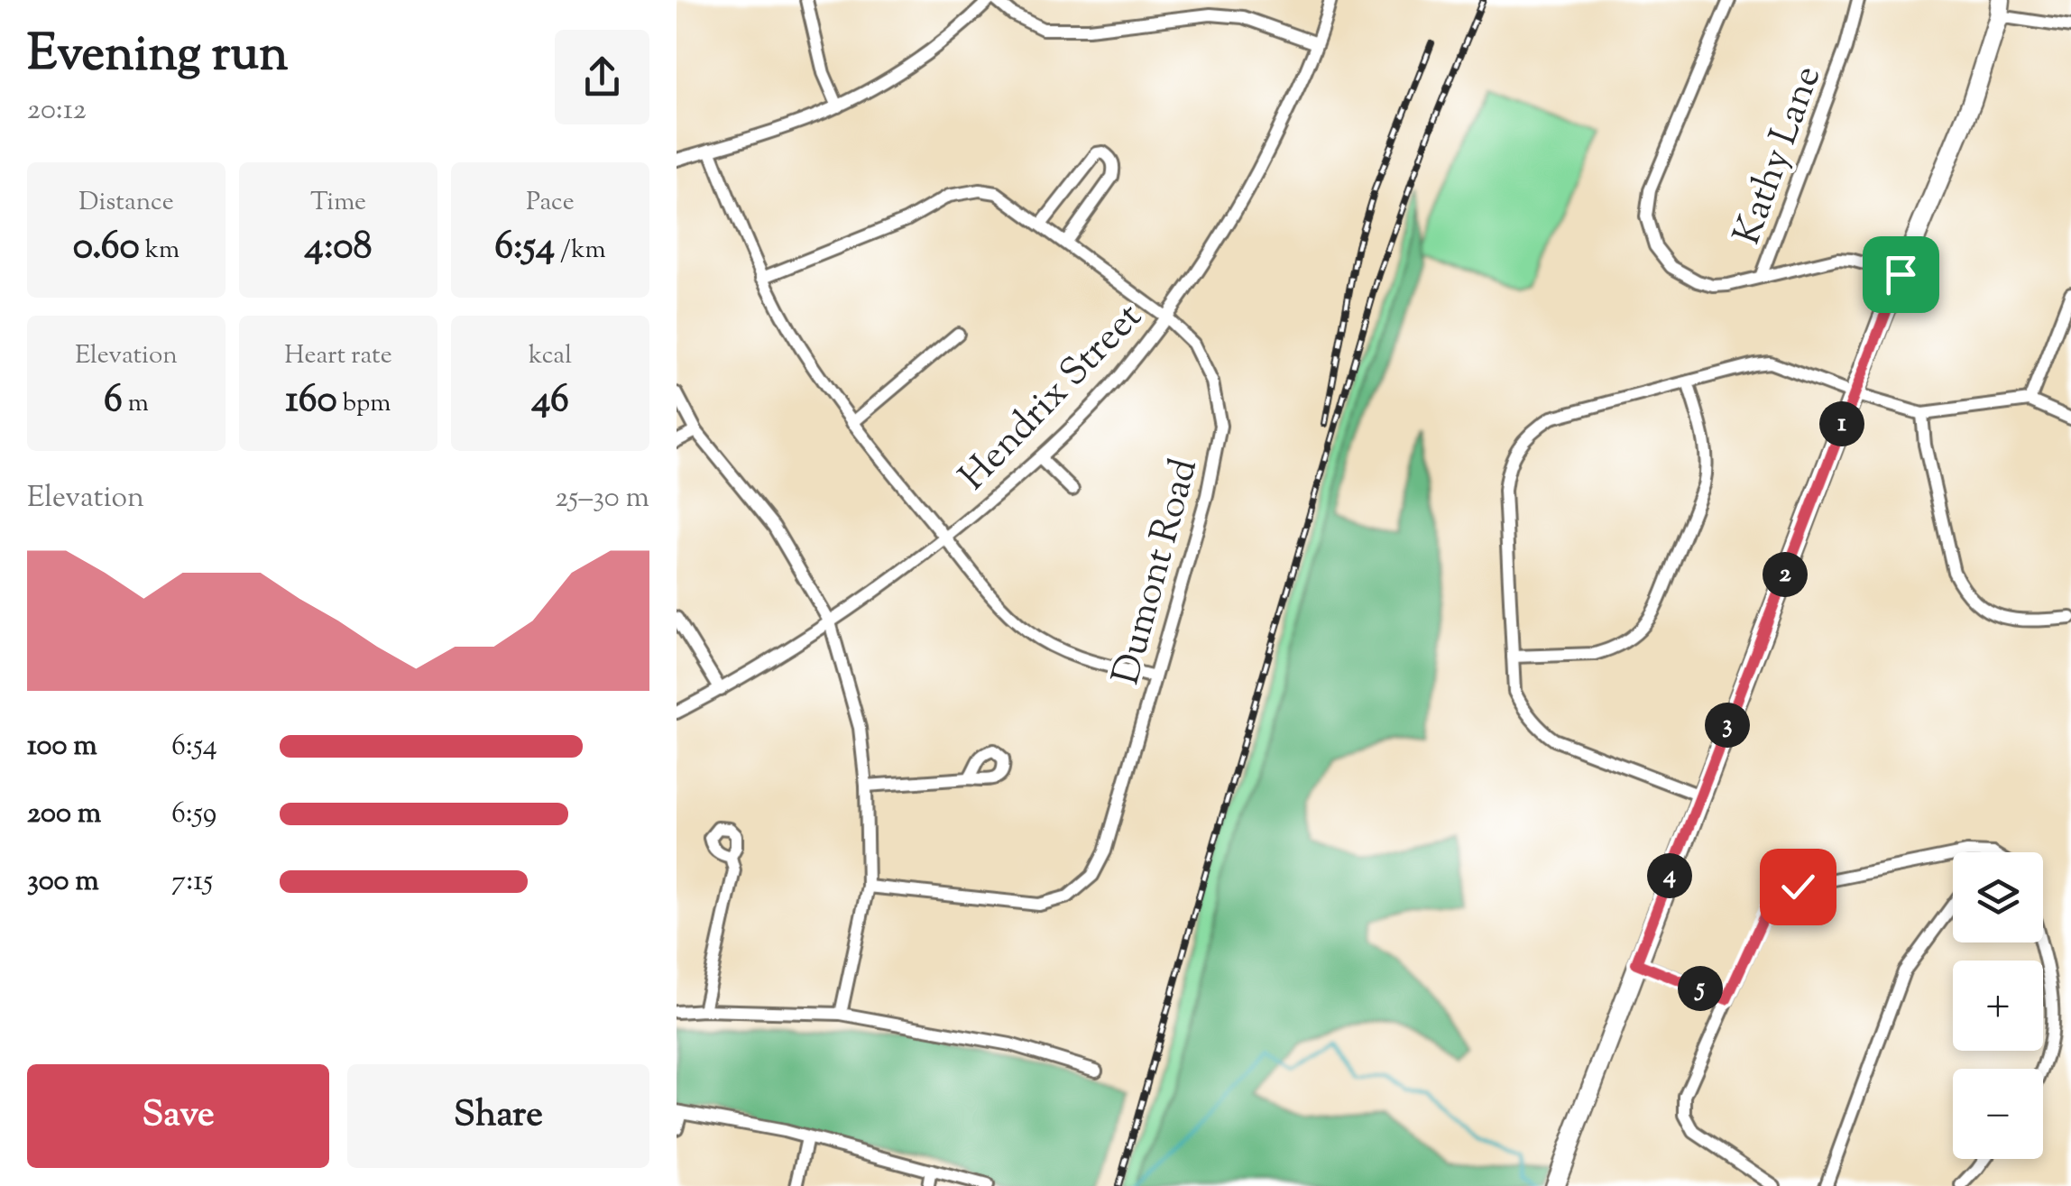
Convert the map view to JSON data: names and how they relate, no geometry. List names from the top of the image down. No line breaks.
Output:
{"streets":{"street":["Kathy Lane","Hendrix Street","Dumont Road"]},"crossings":[["Hendrix Street","Dumont Road"]],"page":{"heading":["Evening run","20:12"],"stats":[["Distance","0.60 km"],["Time","4:08"],["Pace","6:54 /km"],["Elevation","6 m"],["Heart rate","160 bpm"],["kcal","46"]],"pins":["1","2","3","4","5"],"chart":["Elevation","25–30 m"],"list":[{"name":"100 m","note":"6:54"},{"name":"200 m","note":"6:59"},{"name":"300 m","note":"7:15"}],"map_buttons":["+","−"],"buttons":["Save","Share"]}}
